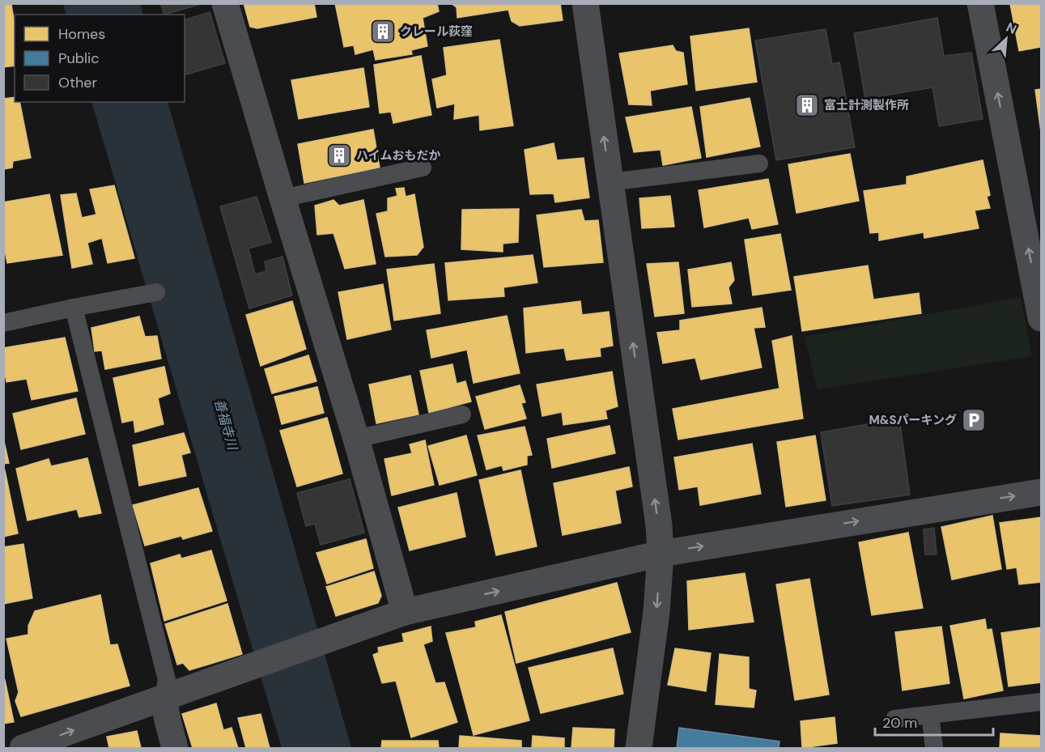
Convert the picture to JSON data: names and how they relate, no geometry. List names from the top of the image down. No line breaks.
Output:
{"water":["善福寺川"],"places":{"building":["クレール荻窪","富士計測製作所","ハイムおもだか"],"parking":["M&Sパーキング"]},"legend":["Homes","Public","Other"],"scale_bar":"20 m","north":"top right"}
